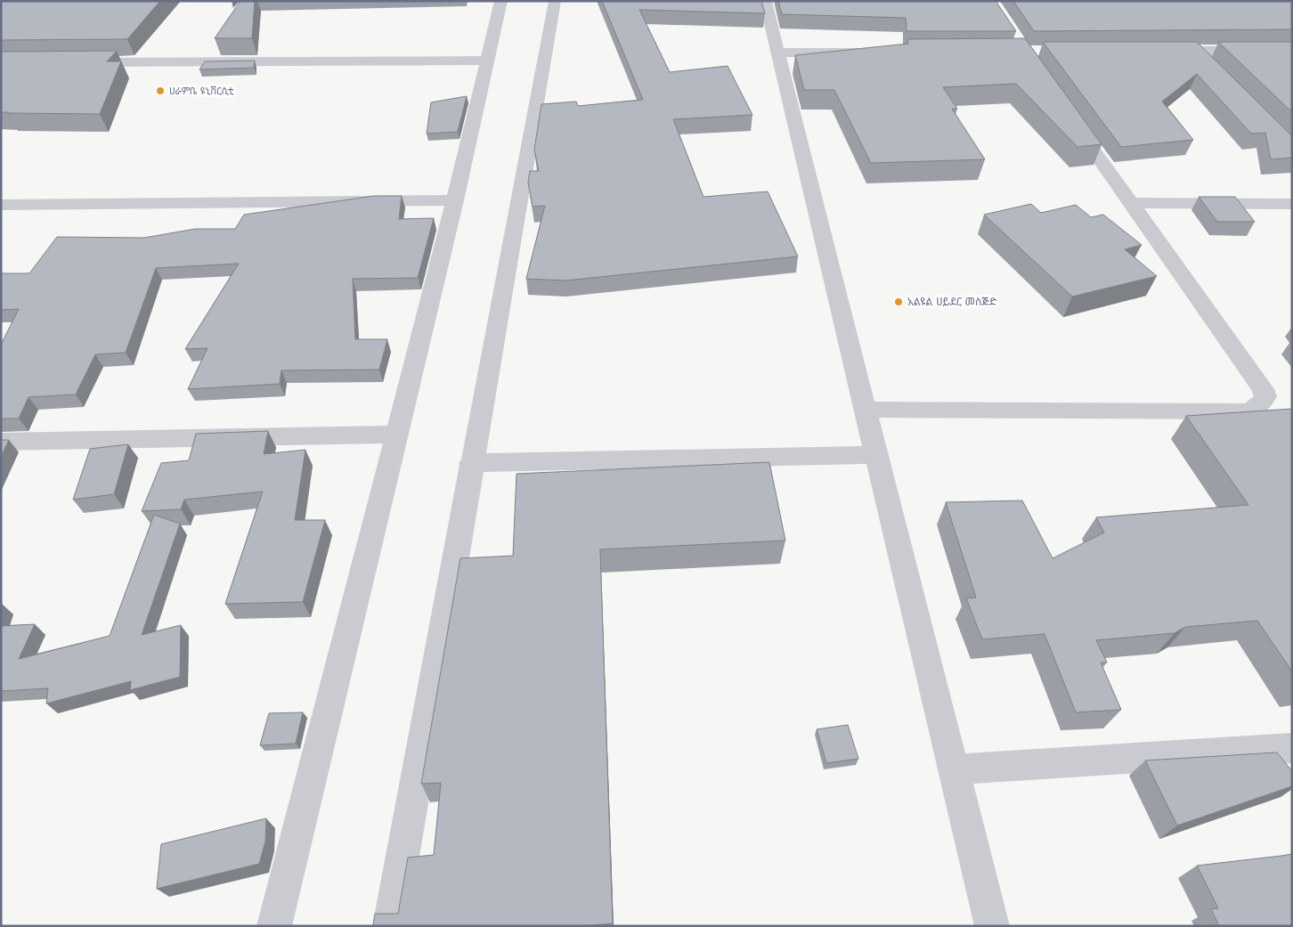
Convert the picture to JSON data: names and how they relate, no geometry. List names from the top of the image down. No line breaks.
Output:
{"places":["ሀራምቤ ዩኒቨርሲቲ","አልዩል ሀይደር መስጅድ"]}
